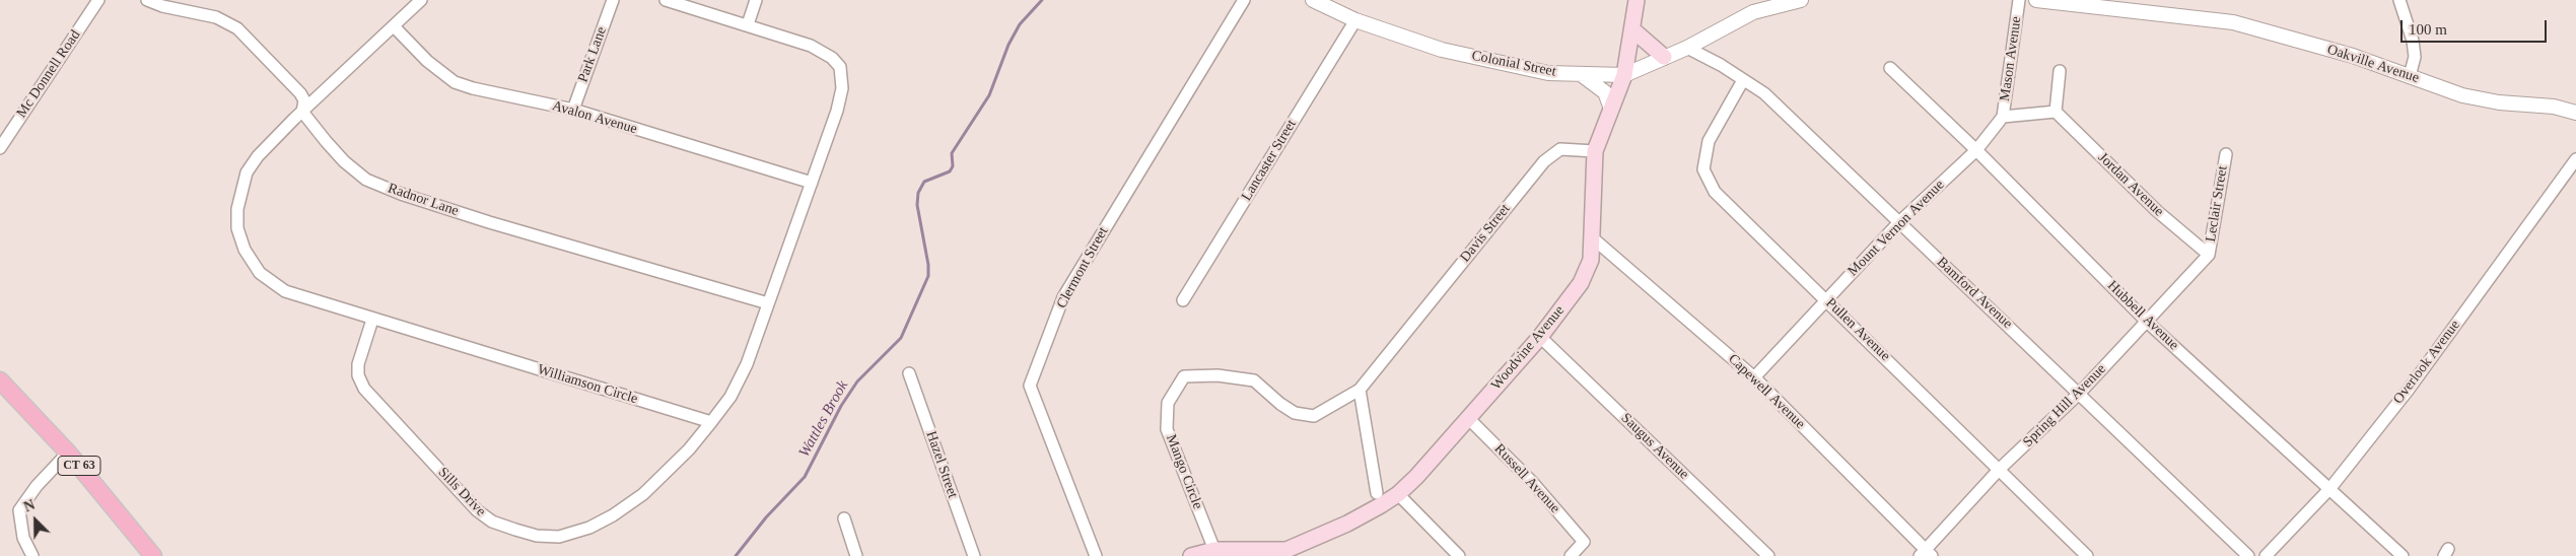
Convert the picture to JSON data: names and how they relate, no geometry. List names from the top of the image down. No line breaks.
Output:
{"streets":{"main road":["Woodvine Avenue","CT 63"],"street":["Park Lane","Mason Avenue","Colonial Street","Oakville Avenue","Mc Donnell Road","Avalon Avenue","Lancaster Street","Jordan Avenue","Radnor Lane","Leclair Street","Mount Vernon Avenue","Davis Street","Clermont Street","Bamford Avenue","Hubbell Avenue","Pullen Avenue","Overlook Avenue","Williamson Circle","Capewell Avenue","Spring Hill Avenue","Saugus Avenue","Hazel Street","Mango Circle","Russell Avenue","Sills Drive"]},"crossings":[["Park Lane","Avalon Avenue"],["Mason Avenue","Mount Vernon Avenue"],["Colonial Street","Lancaster Street"],["Colonial Street","Bamford Avenue"],["Avalon Avenue","Williamson Circle"],["Jordan Avenue","Leclair Street"],["Jordan Avenue","Spring Hill Avenue"],["Radnor Lane","Williamson Circle"],["Leclair Street","Spring Hill Avenue"],["Mount Vernon Avenue","Bamford Avenue"],["Mount Vernon Avenue","Hubbell Avenue"],["Mount Vernon Avenue","Pullen Avenue"],["Mount Vernon Avenue","Capewell Avenue"],["Davis Street","Woodvine Avenue"],["Davis Street","Mango Circle"],["Bamford Avenue","Pullen Avenue"],["Bamford Avenue","Spring Hill Avenue"],["Hubbell Avenue","Overlook Avenue"],["Hubbell Avenue","Spring Hill Avenue"],["Pullen Avenue","Spring Hill Avenue"],["Woodvine Avenue","Capewell Avenue"],["Woodvine Avenue","Saugus Avenue"],["Woodvine Avenue","Russell Avenue"],["Williamson Circle","Sills Drive"],["Capewell Avenue","Spring Hill Avenue"]],"water":["Wattles Brook"],"scale_bar":"100 m","north":"top left"}
